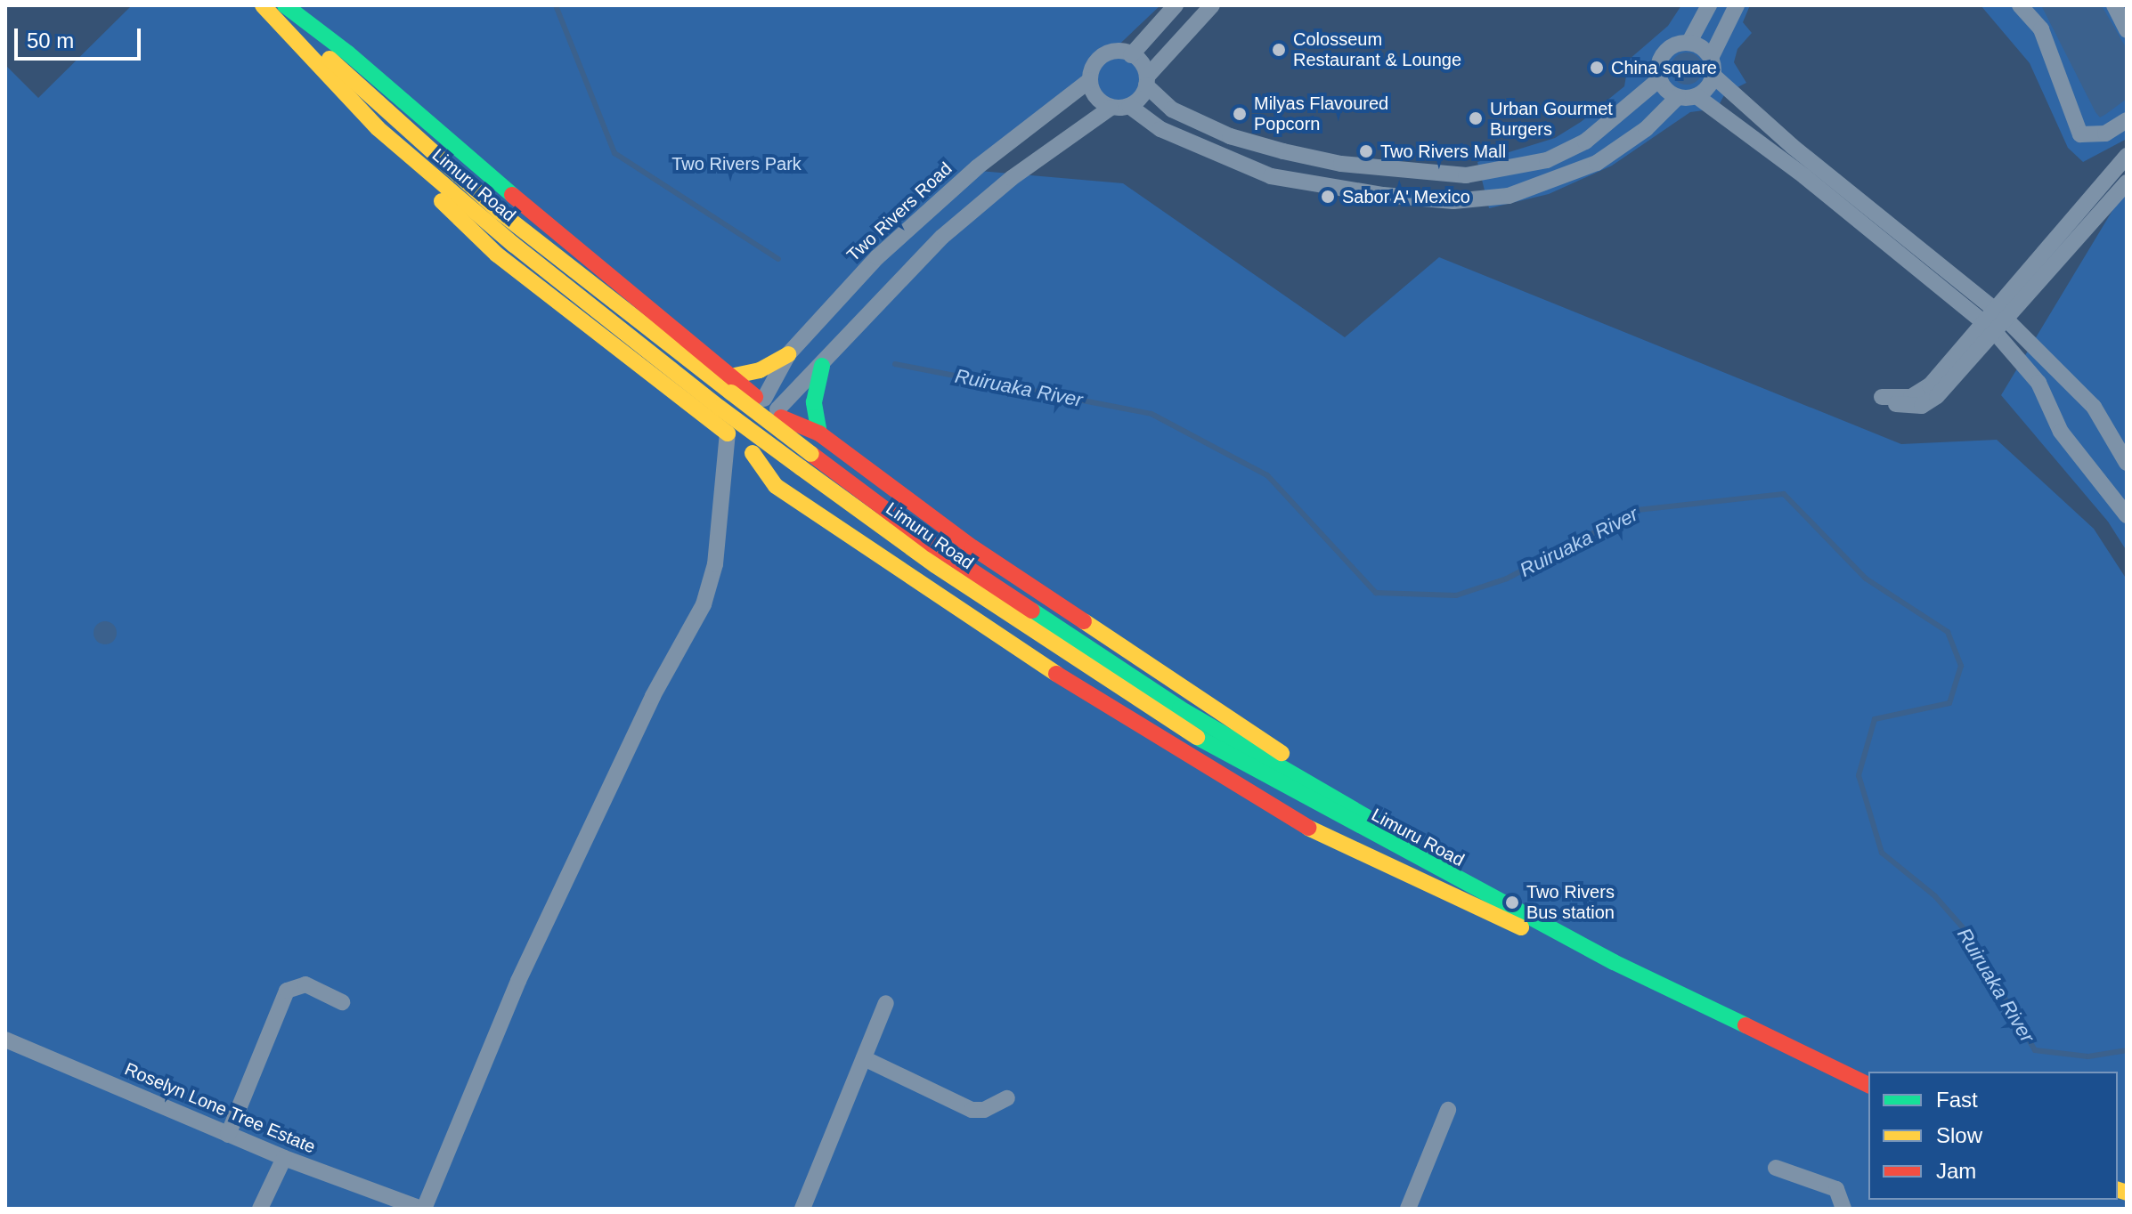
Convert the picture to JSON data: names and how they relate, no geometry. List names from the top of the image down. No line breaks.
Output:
{"streets":{"main road":["Limuru Road"],"street":["Two Rivers Road","Roselyn Lone Tree Estate"]},"crossings":[["Limuru Road","Two Rivers Road"]],"water":["Ruiruaka River"],"parks":["Two Rivers Park"],"places":["Colosseum Restaurant & Lounge","China square","Milyas Flavoured Popcorn","Urban Gourmet Burgers","Two Rivers Mall","Sabor A' Mexico","Two Rivers Bus station"],"legend":["Fast","Slow","Jam"],"scale_bar":"50 m"}
